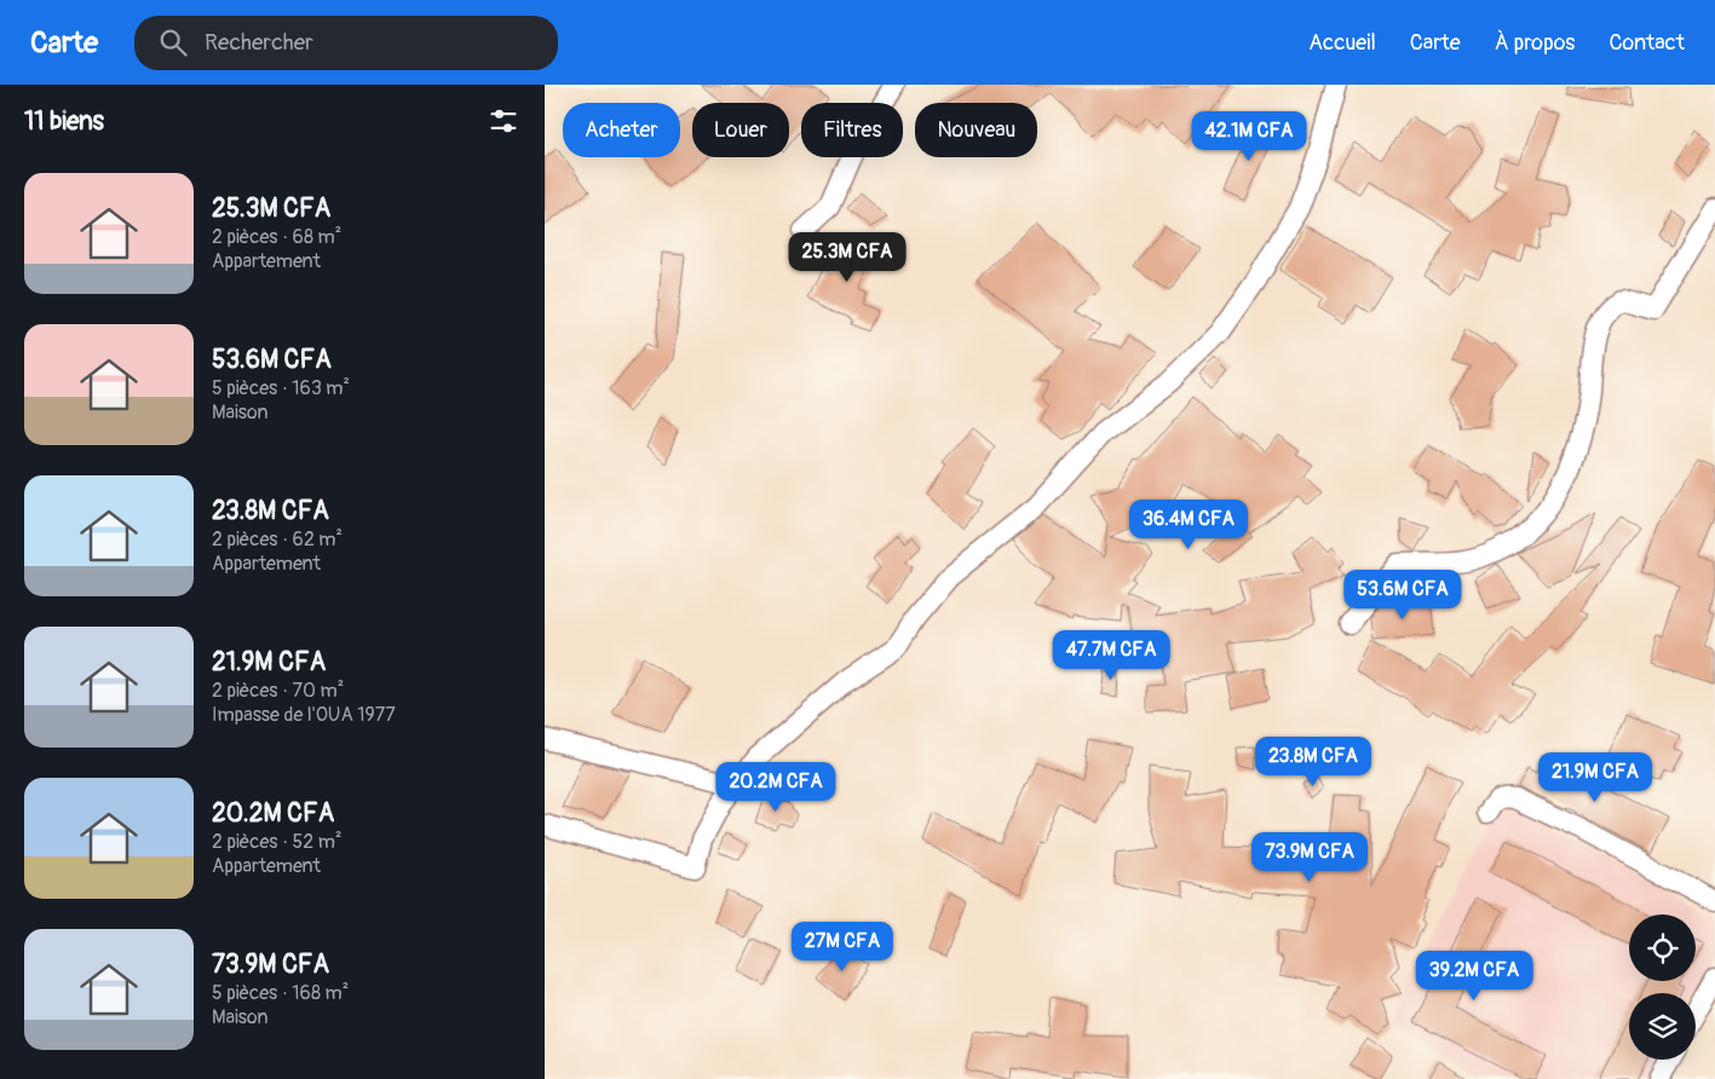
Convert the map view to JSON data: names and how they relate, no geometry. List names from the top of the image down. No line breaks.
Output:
{"page":{"header":"Carte","search":"Rechercher","nav":["Accueil","Carte","À propos","Contact"],"heading":"11 biens","chip":["Acheter","Louer","Filtres","Nouveau"],"price":["42.1M CFA","25.3M CFA","36.4M CFA","53.6M CFA","47.7M CFA","23.8M CFA","21.9M CFA","20.2M CFA","73.9M CFA","27M CFA","39.2M CFA"],"list":[{"name":"25.3M CFA","note":"2 pièces · 68 m² · Appartement"},{"name":"53.6M CFA","note":"5 pièces · 163 m² · Maison"},{"name":"23.8M CFA","note":"2 pièces · 62 m² · Appartement"},{"name":"21.9M CFA","note":"2 pièces · 70 m² · Impasse de l'OUA 1977"},{"name":"20.2M CFA","note":"2 pièces · 52 m² · Appartement"},{"name":"73.9M CFA","note":"5 pièces · 168 m² · Maison"}]}}
